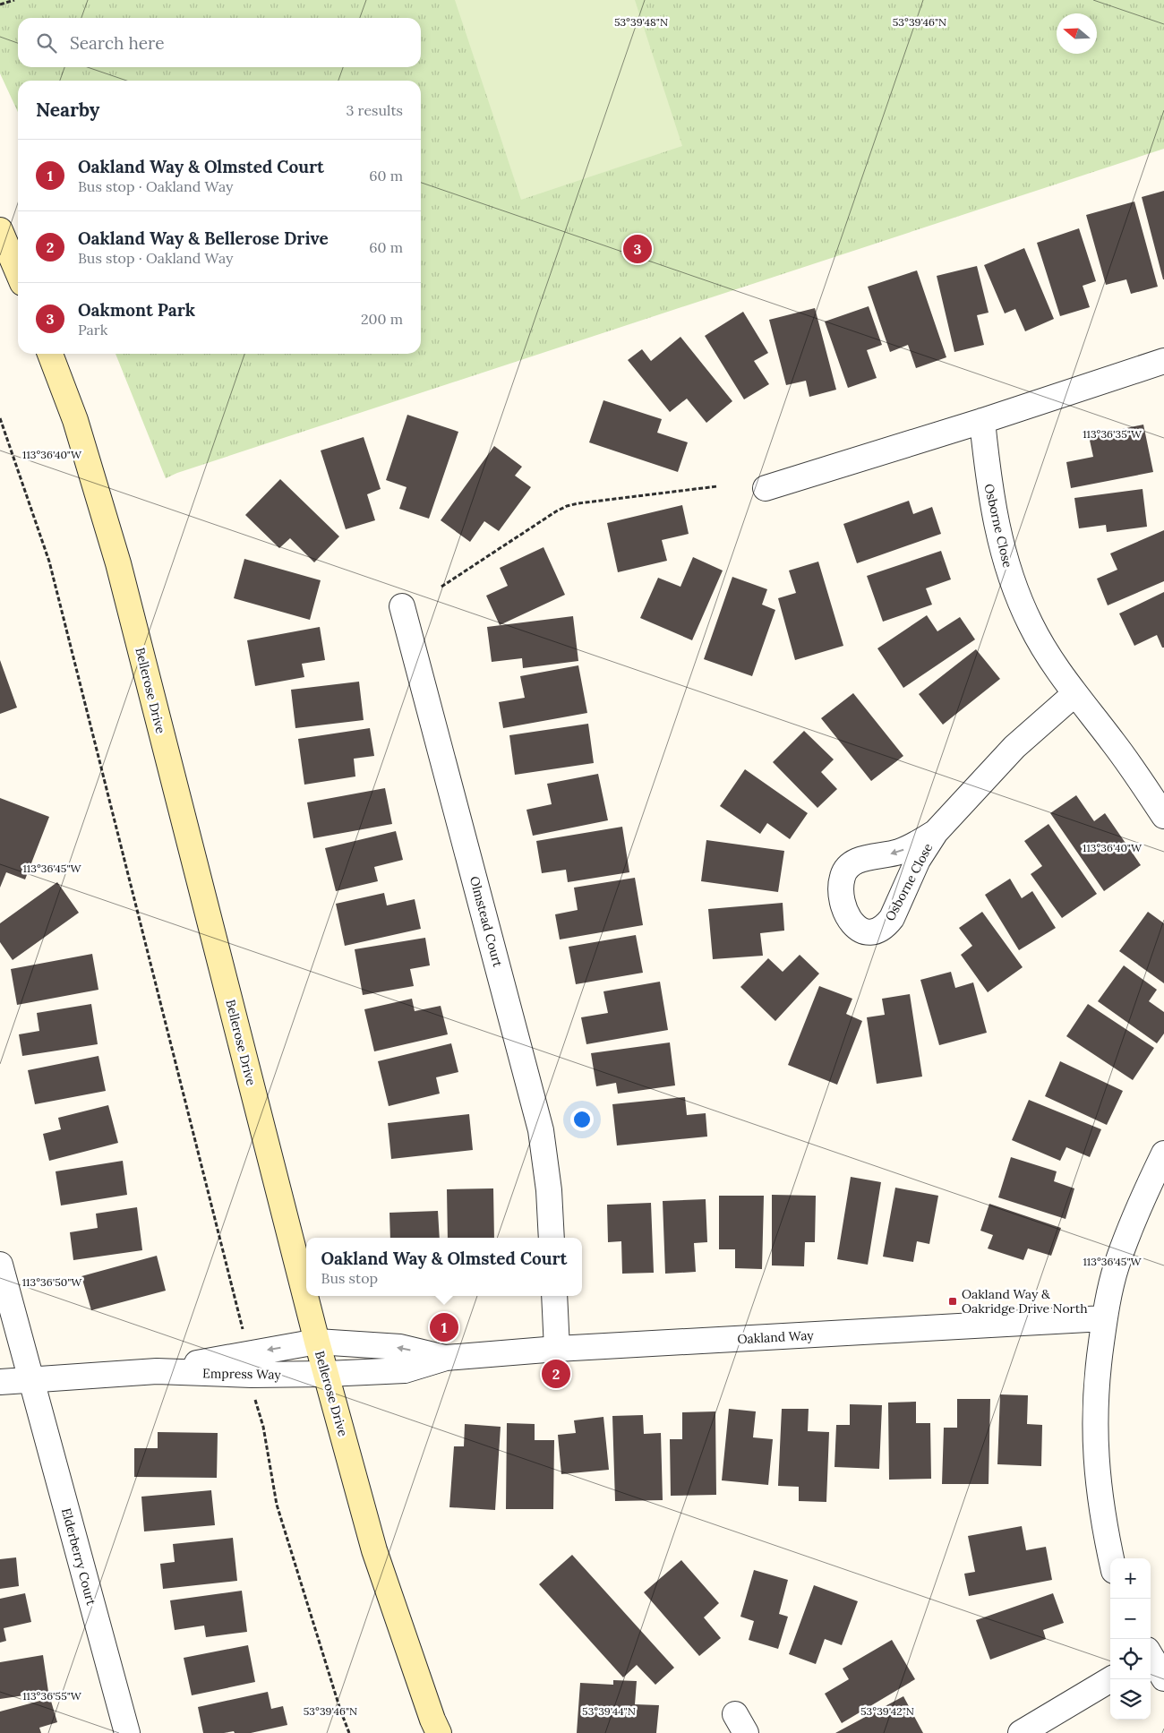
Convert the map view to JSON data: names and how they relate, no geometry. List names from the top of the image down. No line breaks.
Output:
{"streets":{"main road":["Bellerose Drive"],"street":["Osborne Close","Olmstead Court","Oakland Way","Empress Way","Elderberry Court"]},"crossings":[["Bellerose Drive","Oakland Way"],["Bellerose Drive","Empress Way"],["Oakland Way","Empress Way"],["Empress Way","Elderberry Court"]],"places":{"transit":["Oakland Way & Oakridge Drive North"]},"north":"left","page":{"search":"Search here","heading":["Nearby","3 results"],"list":[{"mark":"1","name":"Oakland Way & Olmsted Court","note":"Bus stop · Oakland Way","value":"60 m"},{"mark":"2","name":"Oakland Way & Bellerose Drive","note":"Bus stop · Oakland Way","value":"60 m"},{"mark":"3","name":"Oakmont Park","note":"Park","value":"200 m"}],"pins":["3","1","2"],"popup":["Oakland Way & Olmsted Court","Bus stop"],"map_buttons":["+","−"]},"coordinates":["53°39'48\"N","53°39'46\"N","113°36'35\"W","113°36'40\"W","113°36'45\"W","113°36'50\"W","113°36'55\"W","53°39'44\"N","53°39'42\"N"]}
